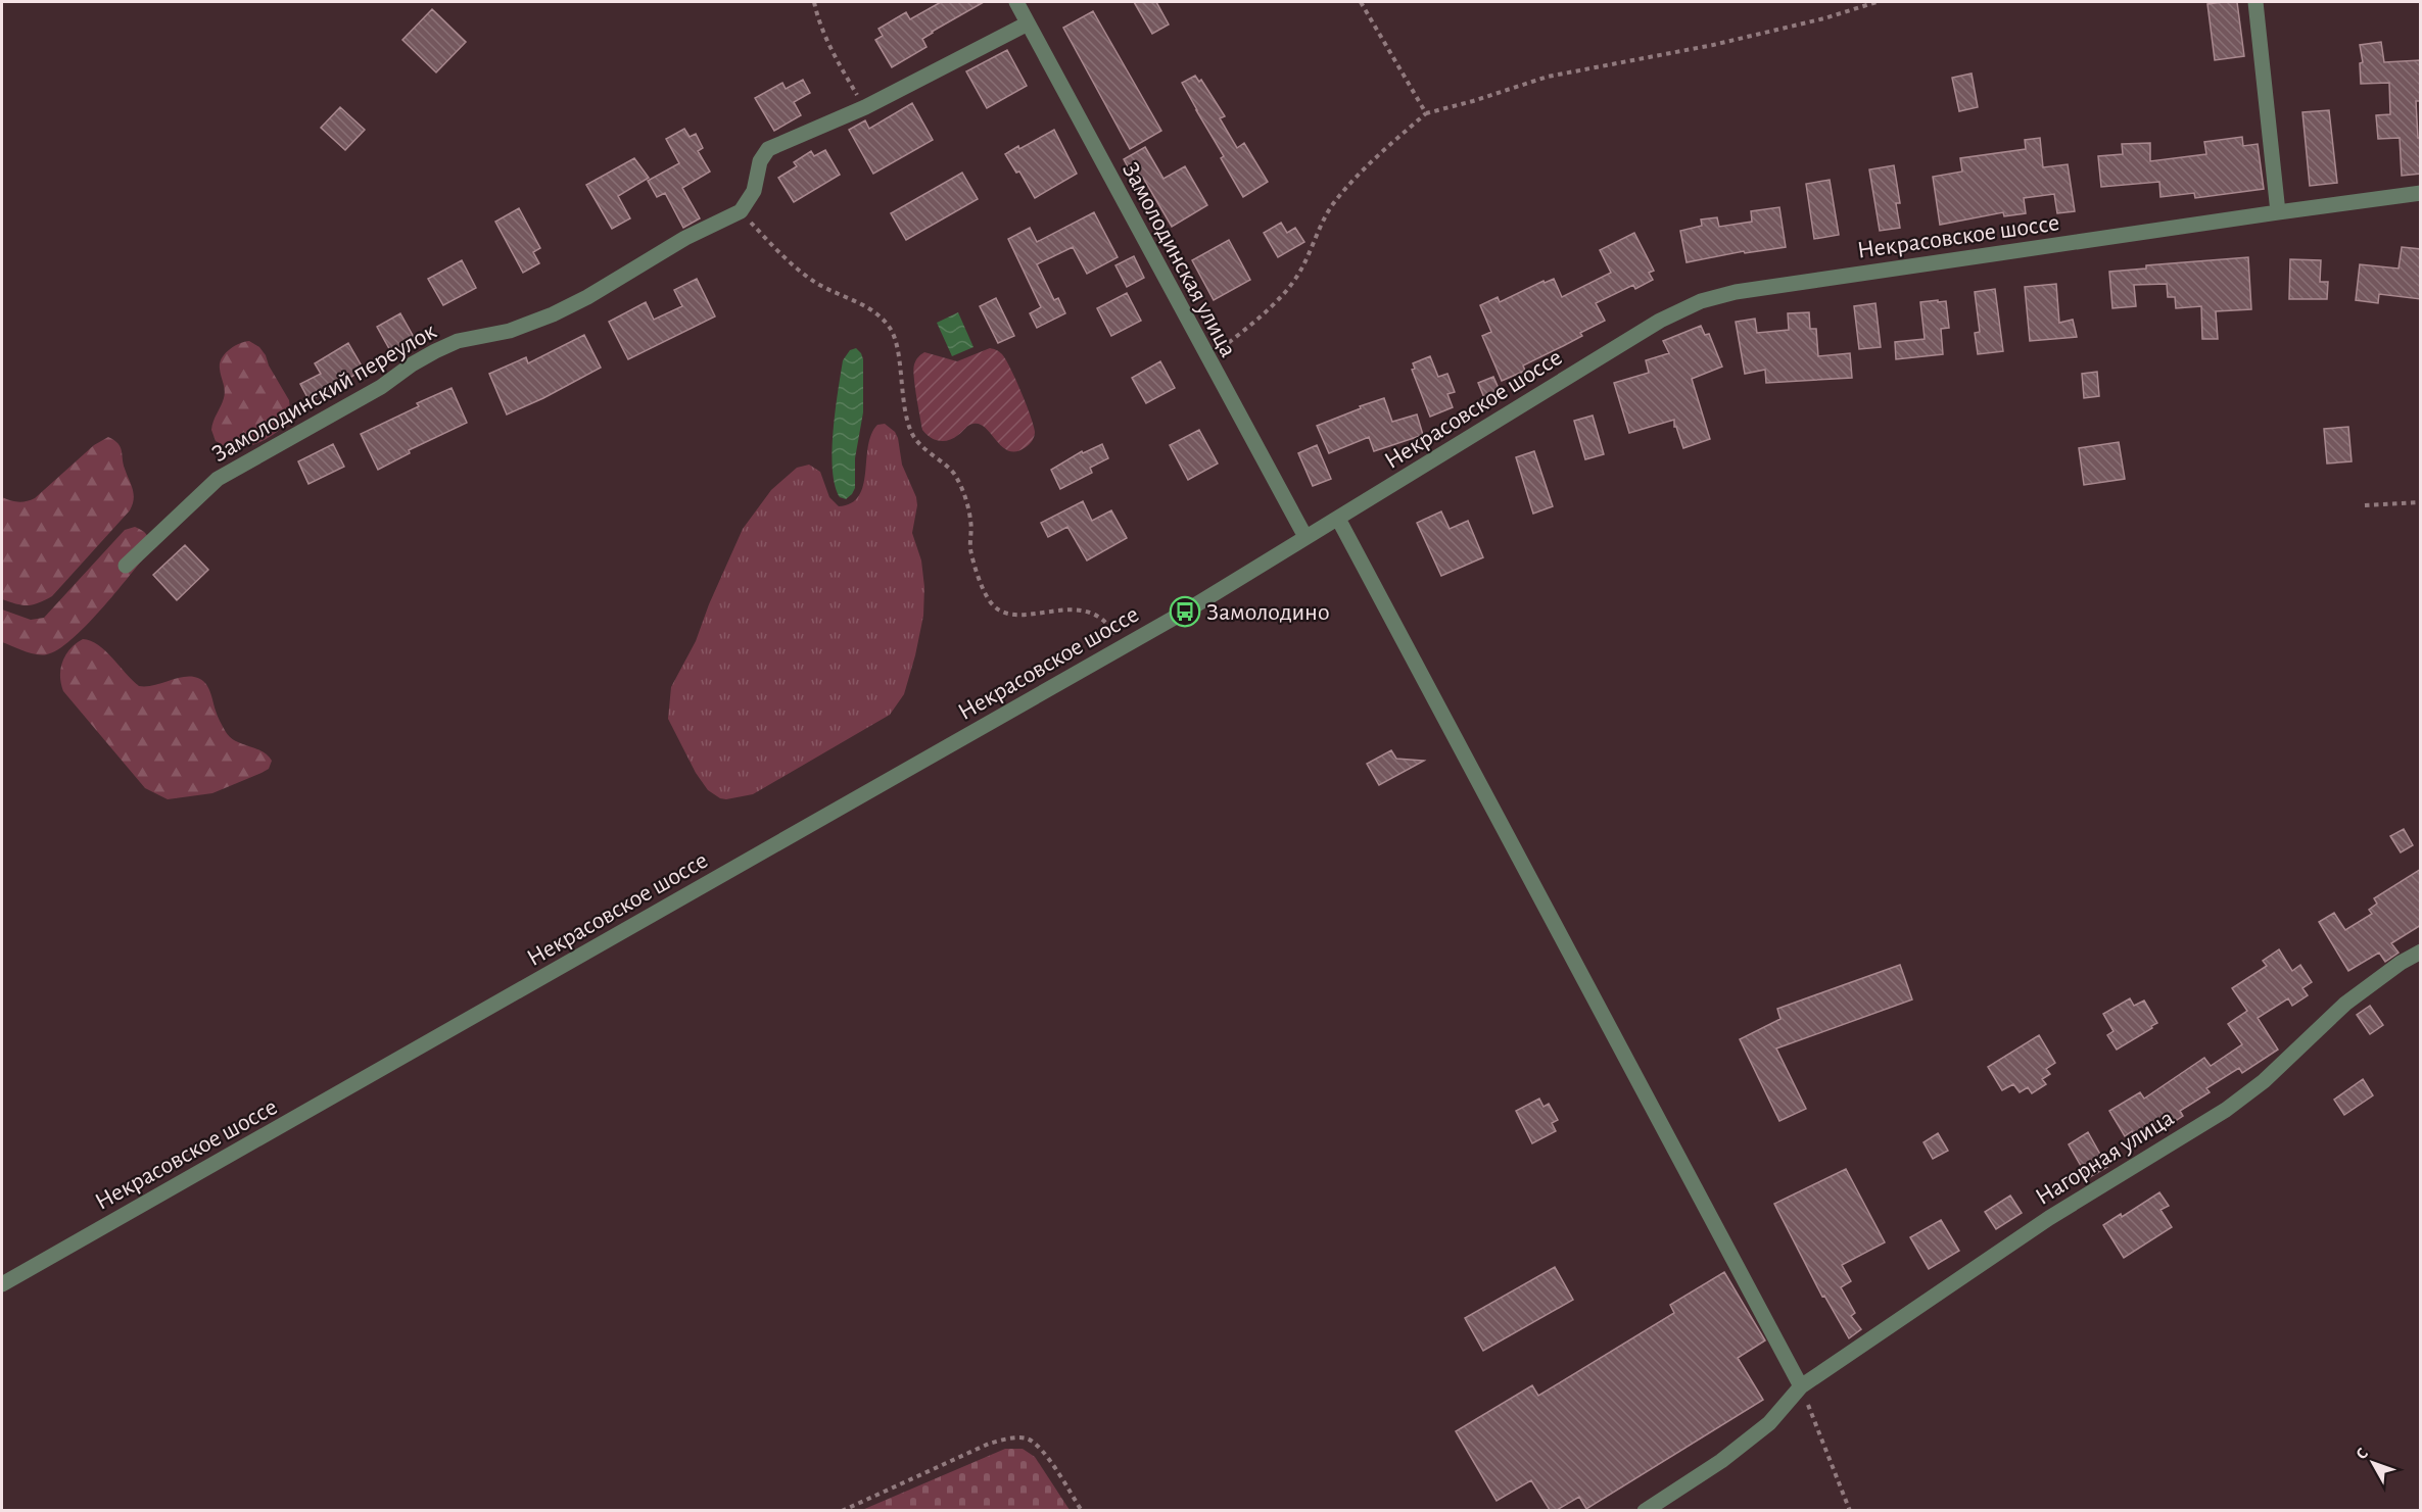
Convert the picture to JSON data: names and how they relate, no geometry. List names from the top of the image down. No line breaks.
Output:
{"streets":{"street":["Некрасовское шоссе","Замолодинская улица","Замолодинский переулок","Нагорная улица"]},"crossings":[["Некрасовское шоссе","Замолодинская улица"]],"places":{"bus stop":["Замолодино"]},"north":"top left"}
